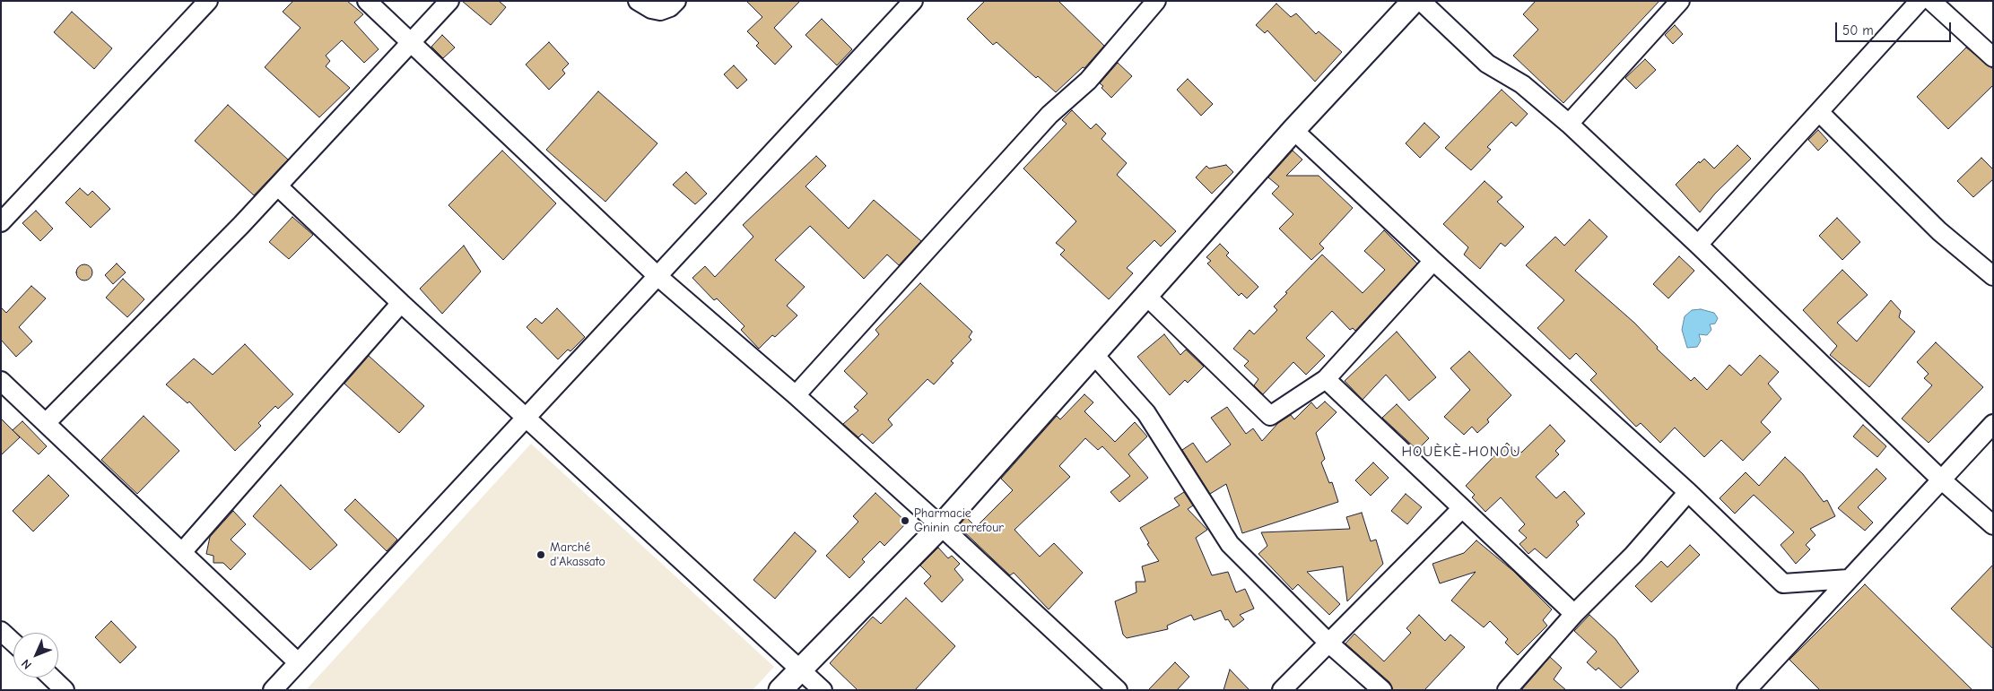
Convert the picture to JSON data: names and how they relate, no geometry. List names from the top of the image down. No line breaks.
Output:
{"districts":["HOUÈKÈ-HONOU"],"places":["Pharmacie Gninin carrefour","Marché d'Akassato"],"scale_bar":"50 m","north":"bottom left"}
